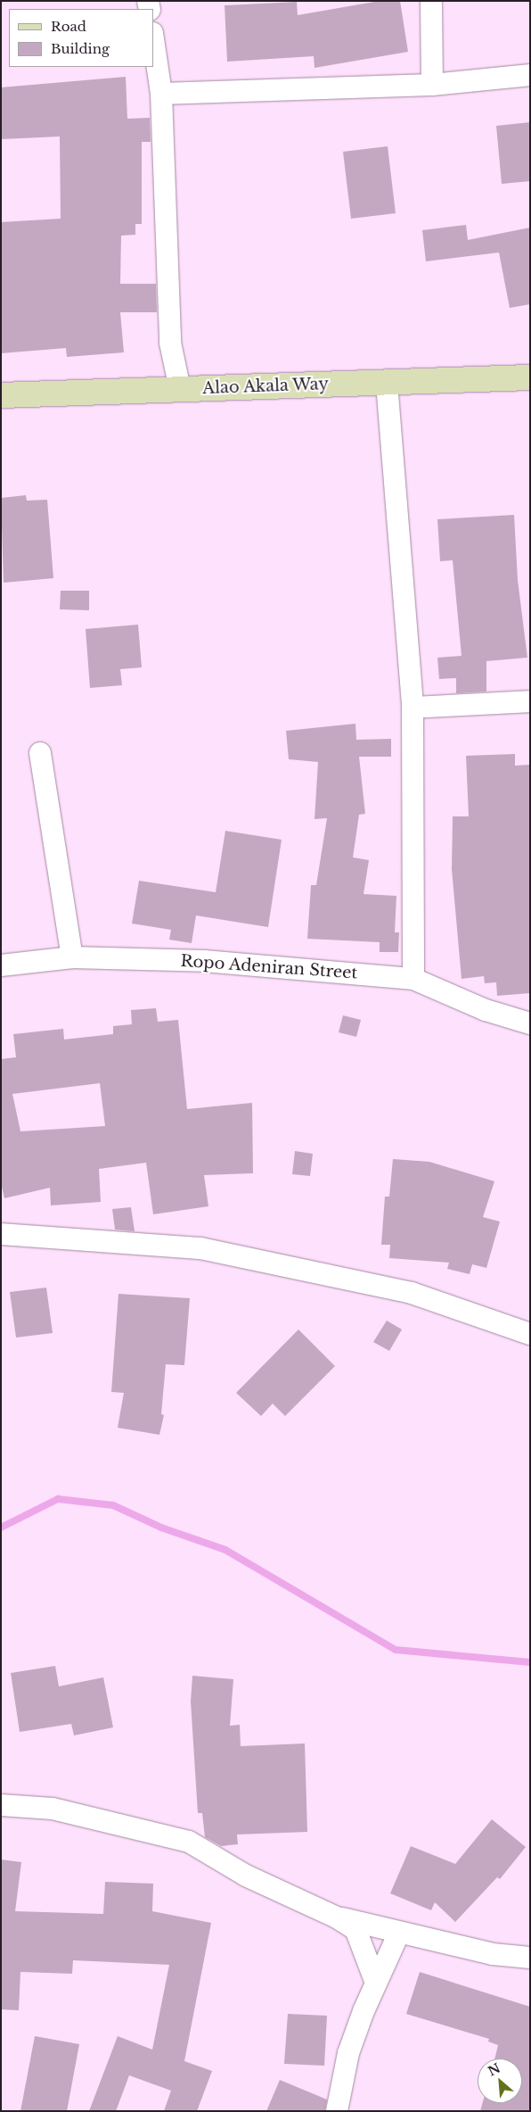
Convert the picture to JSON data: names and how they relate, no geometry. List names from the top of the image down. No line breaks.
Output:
{"streets":{"street":["Alao Akala Way","Ropo Adeniran Street"]},"legend":["Road","Building"],"north":"top left"}
